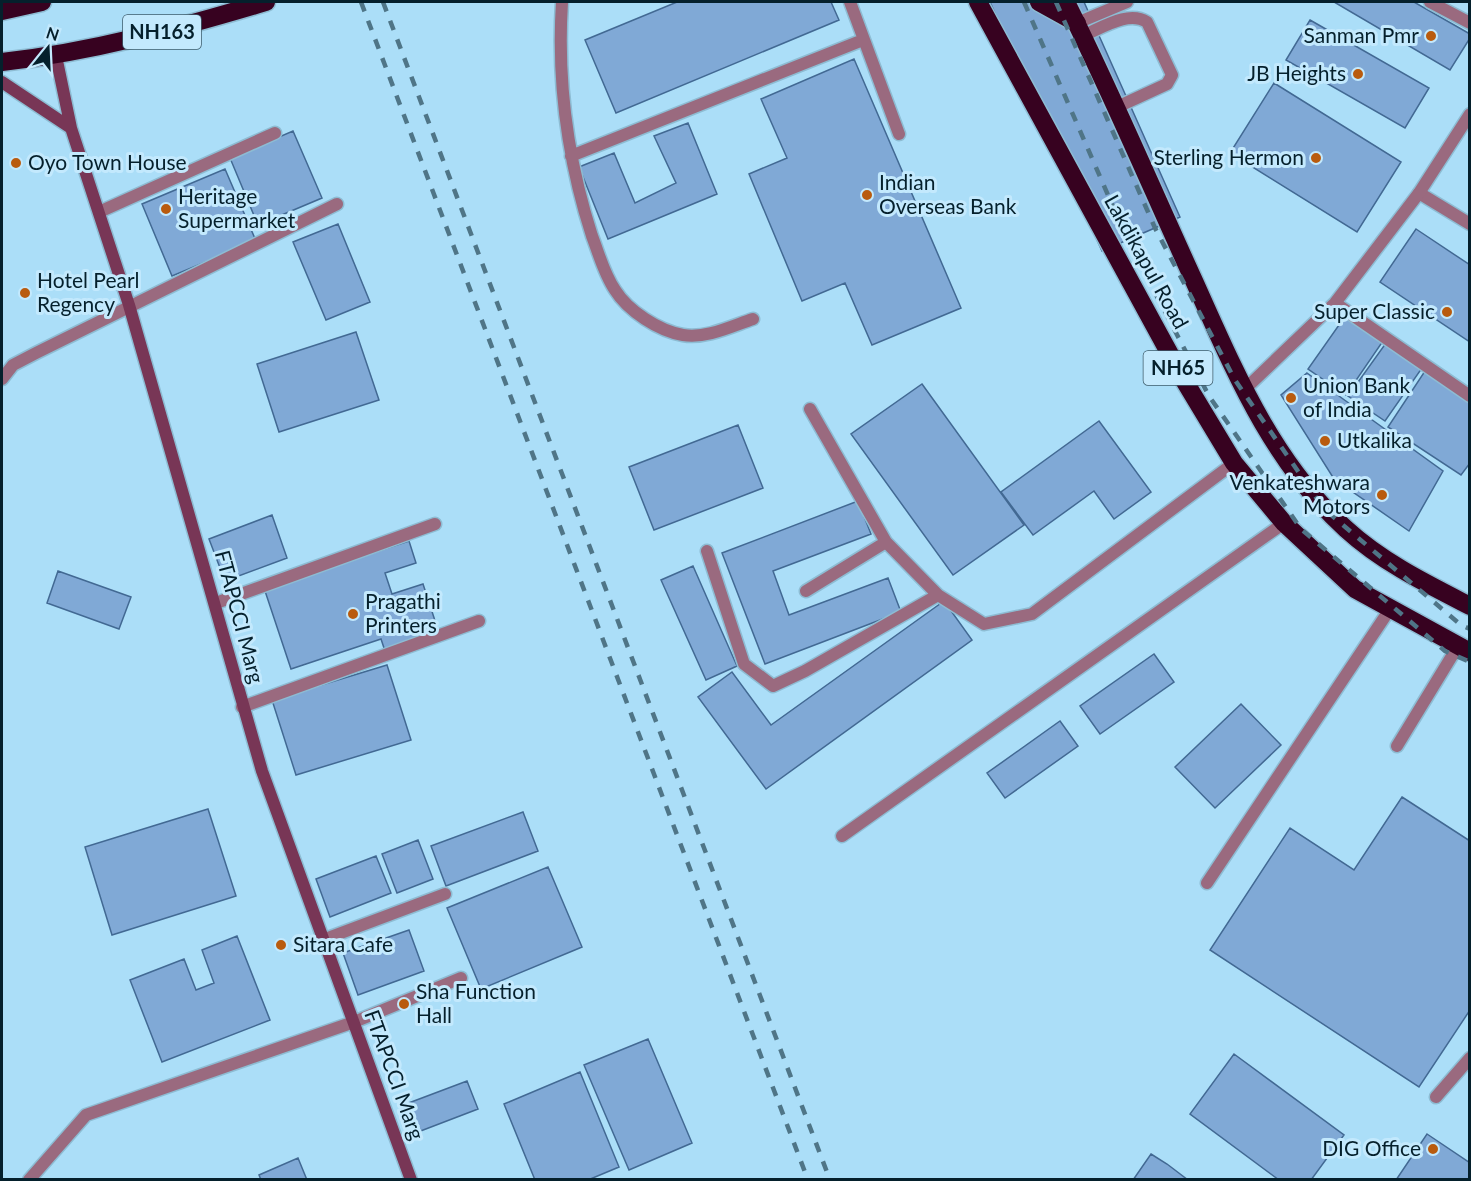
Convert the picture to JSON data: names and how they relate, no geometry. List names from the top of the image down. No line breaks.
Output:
{"streets":{"highway":["NH163","Lakdikapul Road","NH65"],"street":["FTAPCCI Marg"]},"crossings":[["NH163","FTAPCCI Marg"]],"places":["Sanman Pmr","JB Heights","Sterling Hermon","Oyo Town House","Indian Overseas Bank","Heritage Supermarket","Hotel Pearl Regency","Super Classic","Union Bank of India","Utkalika","Venkateshwara Motors","Pragathi Printers","Sitara Cafe","Sha Function Hall","DIG Office"],"north":"top"}
